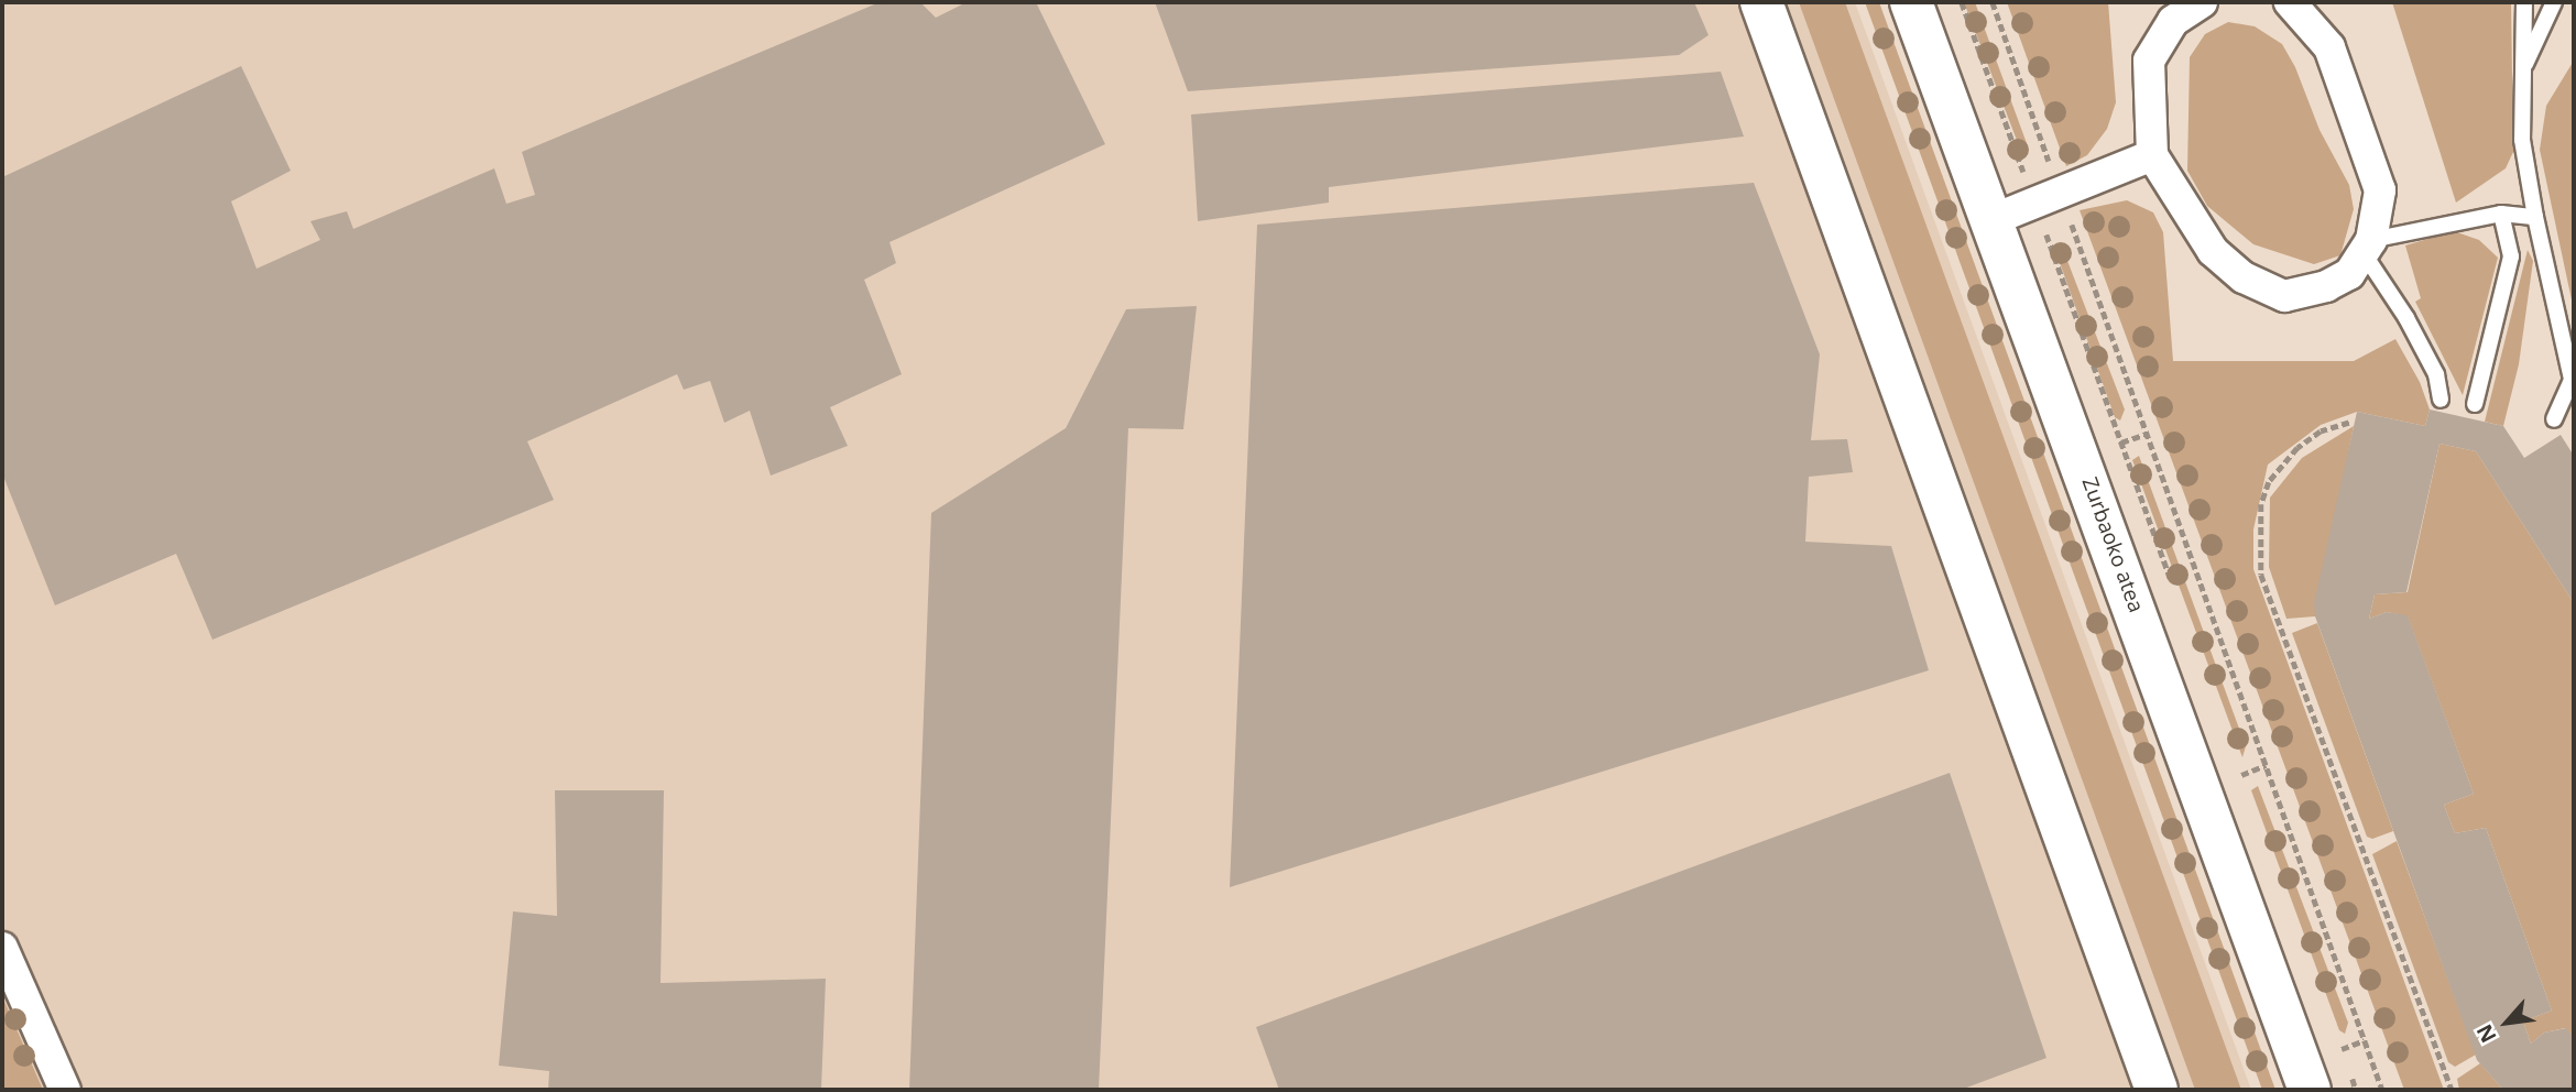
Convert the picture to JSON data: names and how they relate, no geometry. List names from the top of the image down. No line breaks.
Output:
{"streets":{"main road":["Zurbaoko atea"]},"north":"bottom left"}
